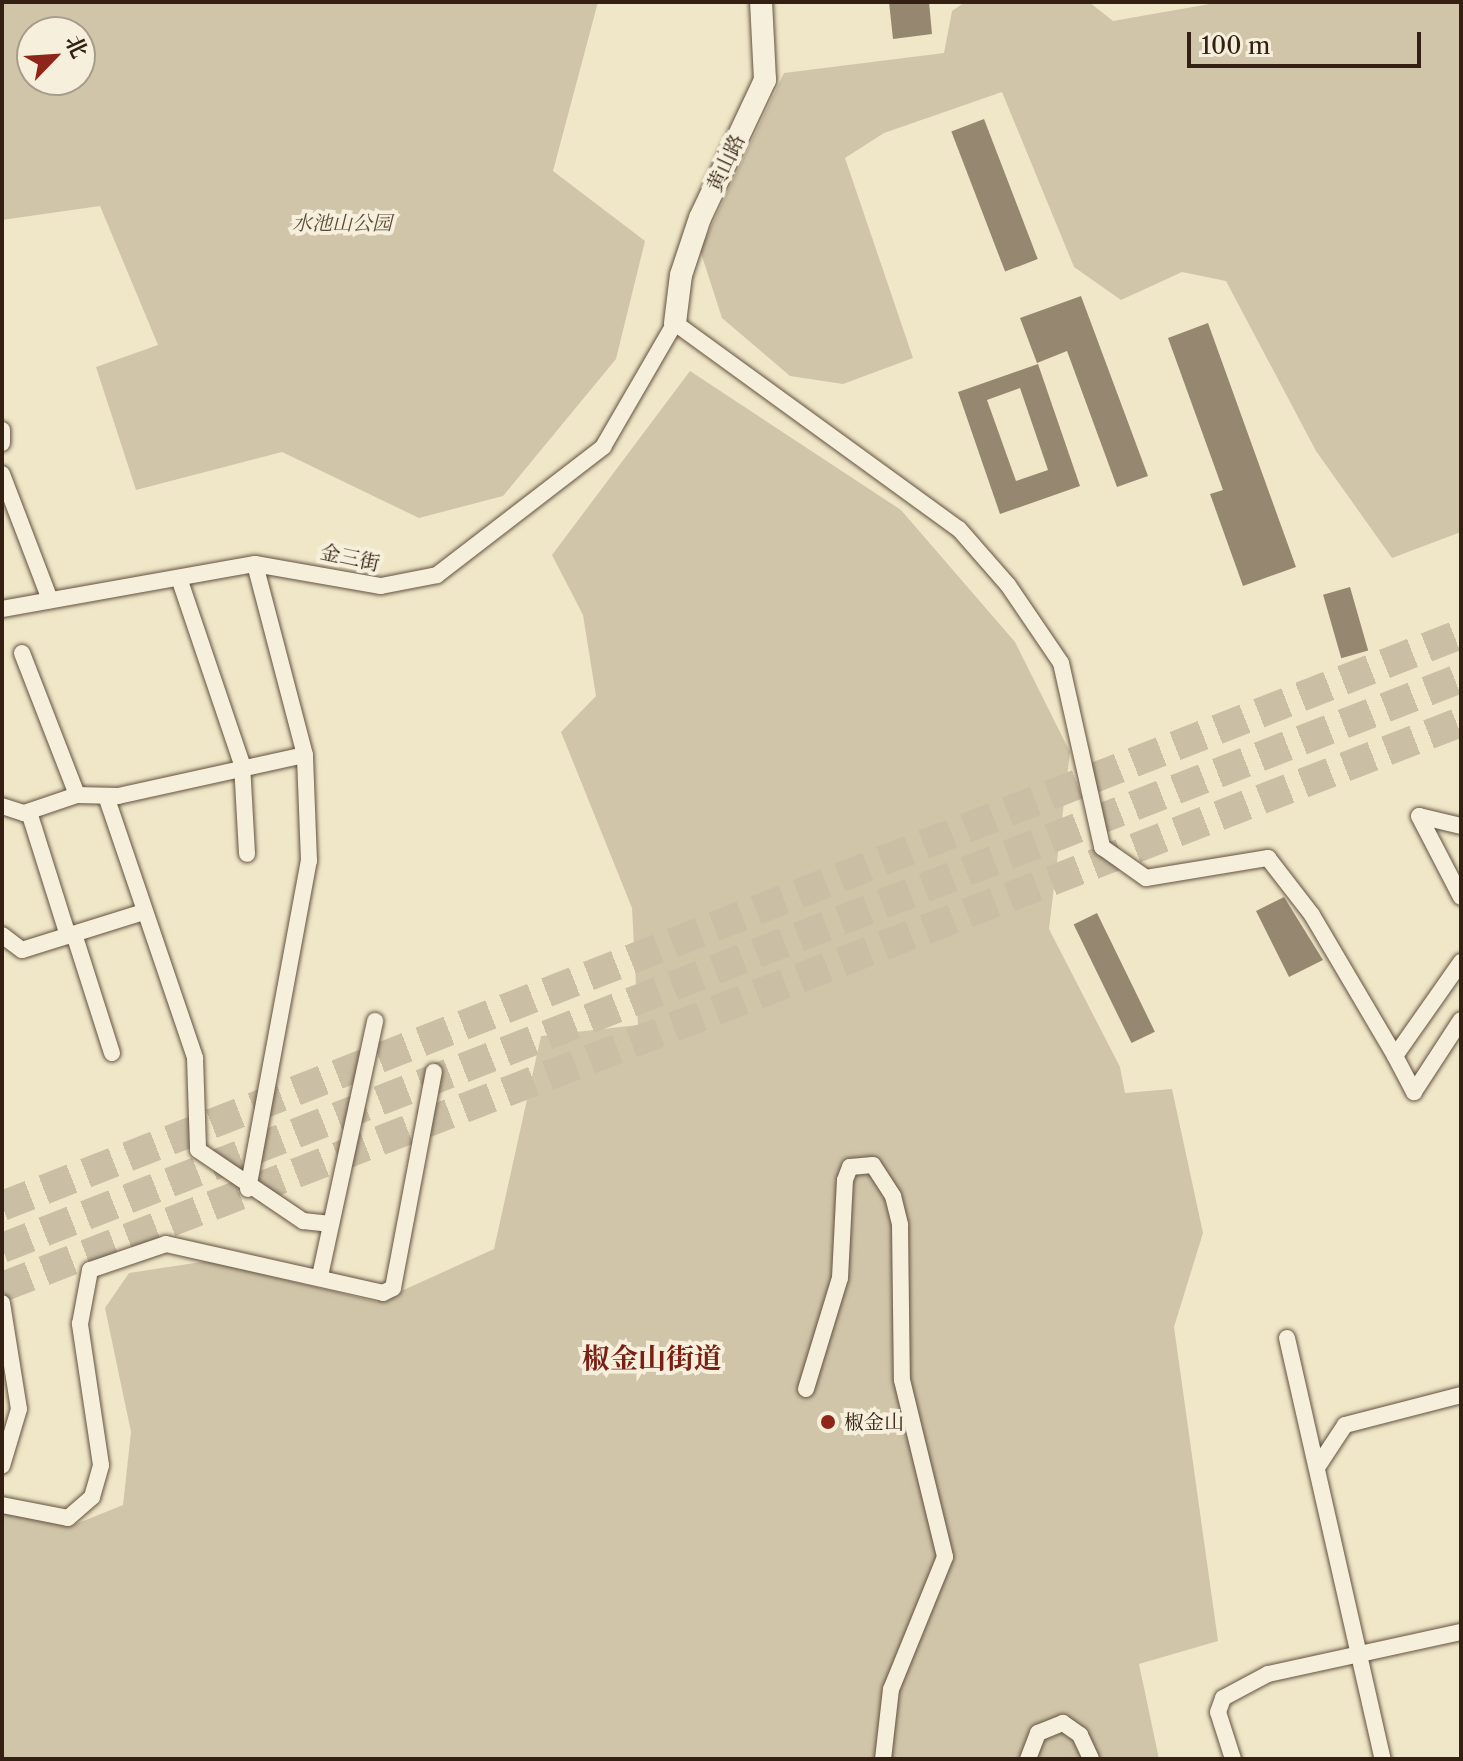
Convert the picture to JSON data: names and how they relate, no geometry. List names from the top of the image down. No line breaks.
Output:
{"streets":{"street":["黄山路","金三街"]},"crossings":[["黄山路","金三街"]],"districts":["椒金山街道"],"parks":["水池山公园"],"places":["椒金山"],"scale_bar":"100 m","north":"top right"}
